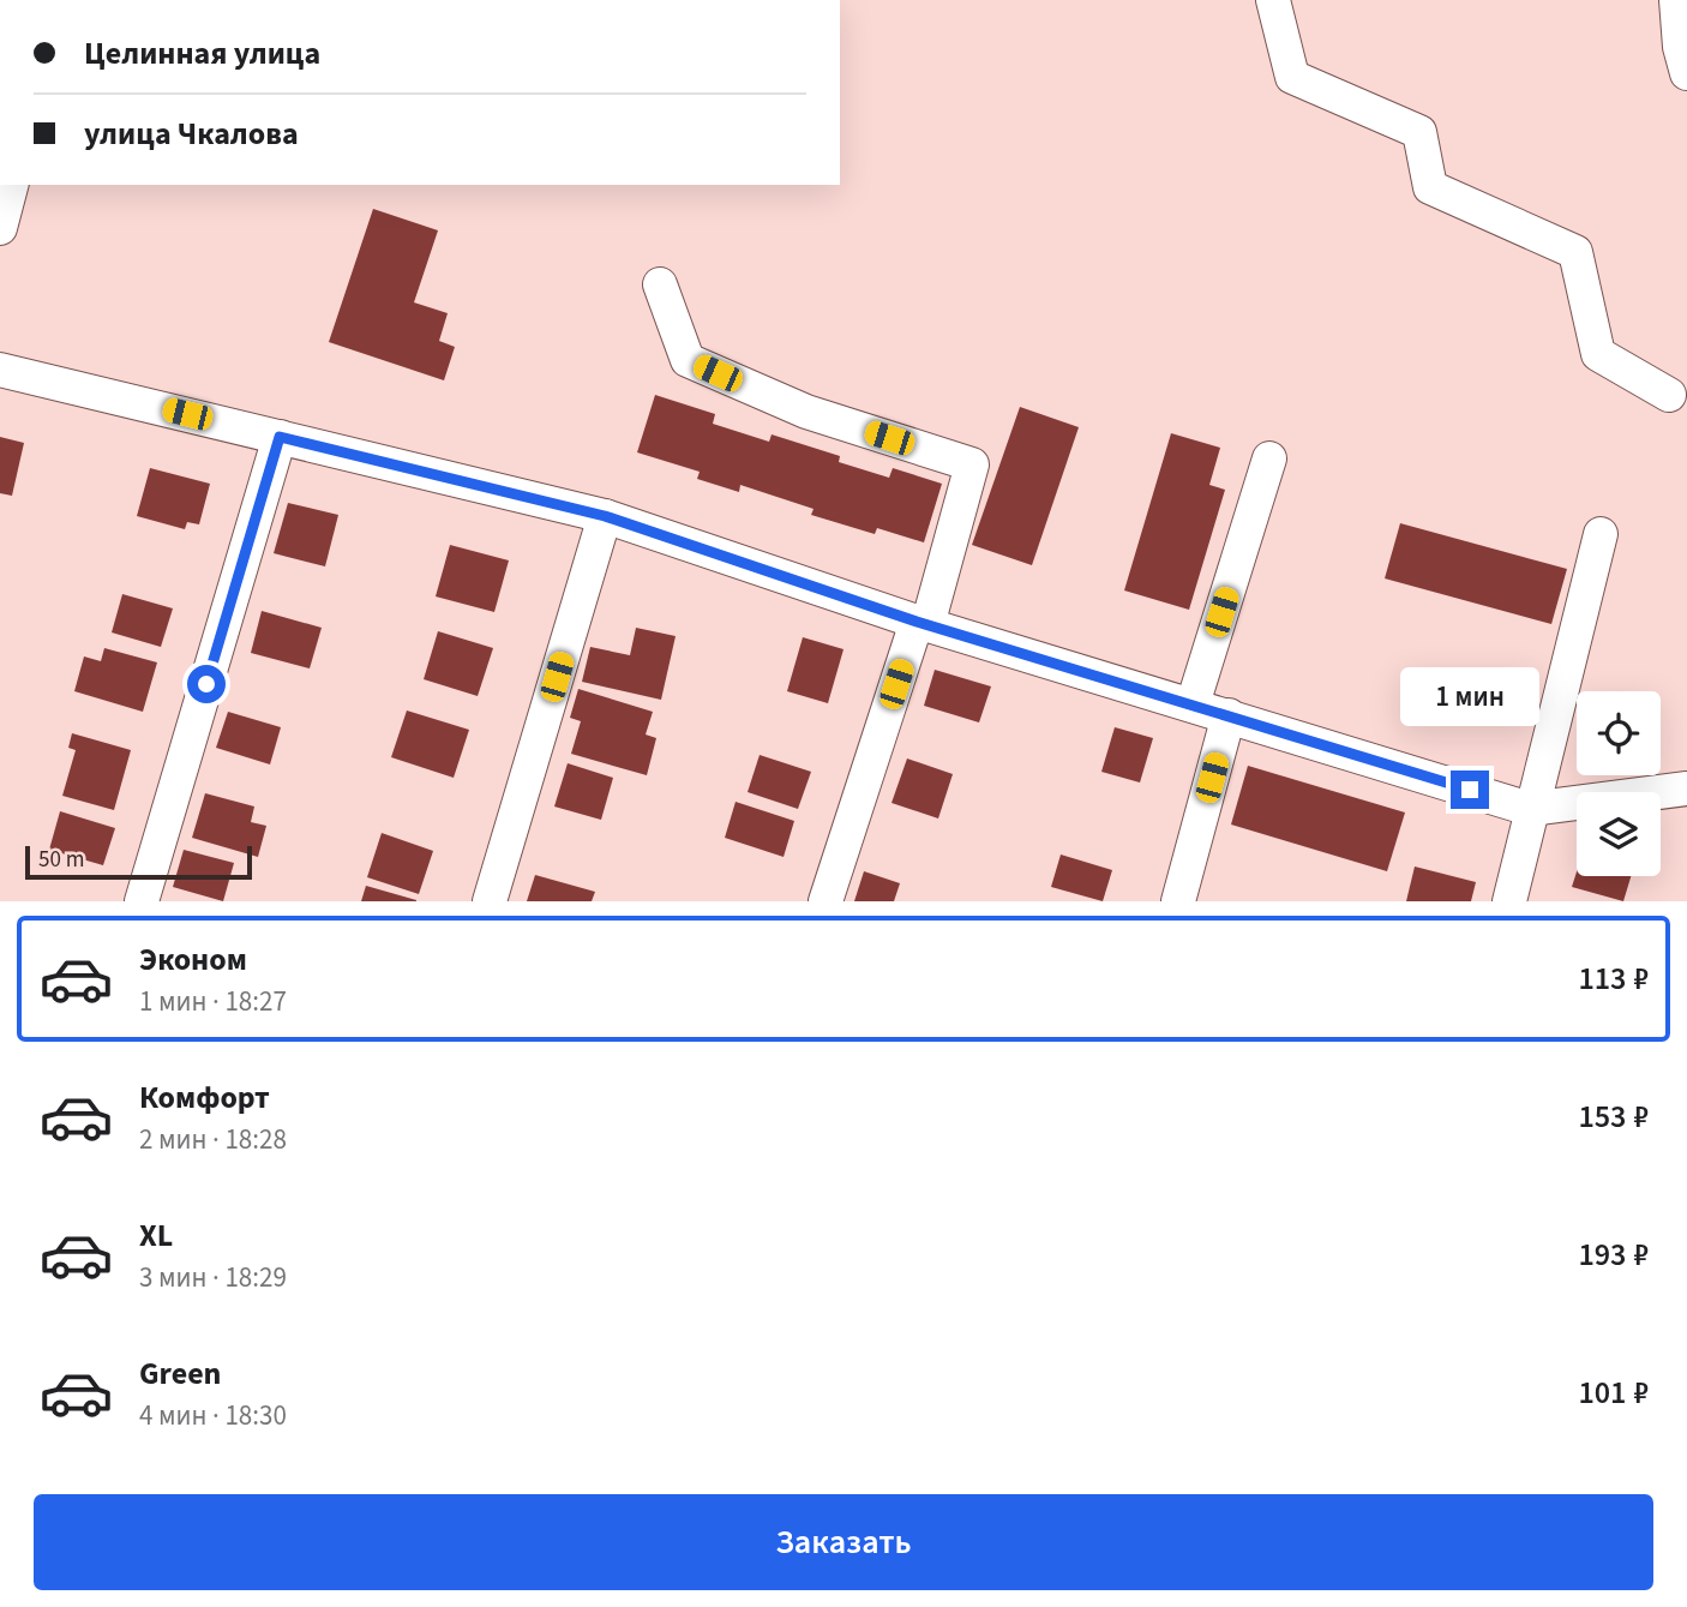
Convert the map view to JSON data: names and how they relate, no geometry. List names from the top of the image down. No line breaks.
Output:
{"scale_bar":"50 m","page":{"banner":["Целинная улица","улица Чкалова"],"bubble":"1 мин","scale":"50 m","list":[{"name":"Эконом","note":"1 мин · 18:27","value":"113 ₽"},{"name":"Комфорт","note":"2 мин · 18:28","value":"153 ₽"},{"name":"XL","note":"3 мин · 18:29","value":"193 ₽"},{"name":"Green","note":"4 мин · 18:30","value":"101 ₽"}],"buttons":"Заказать"}}
